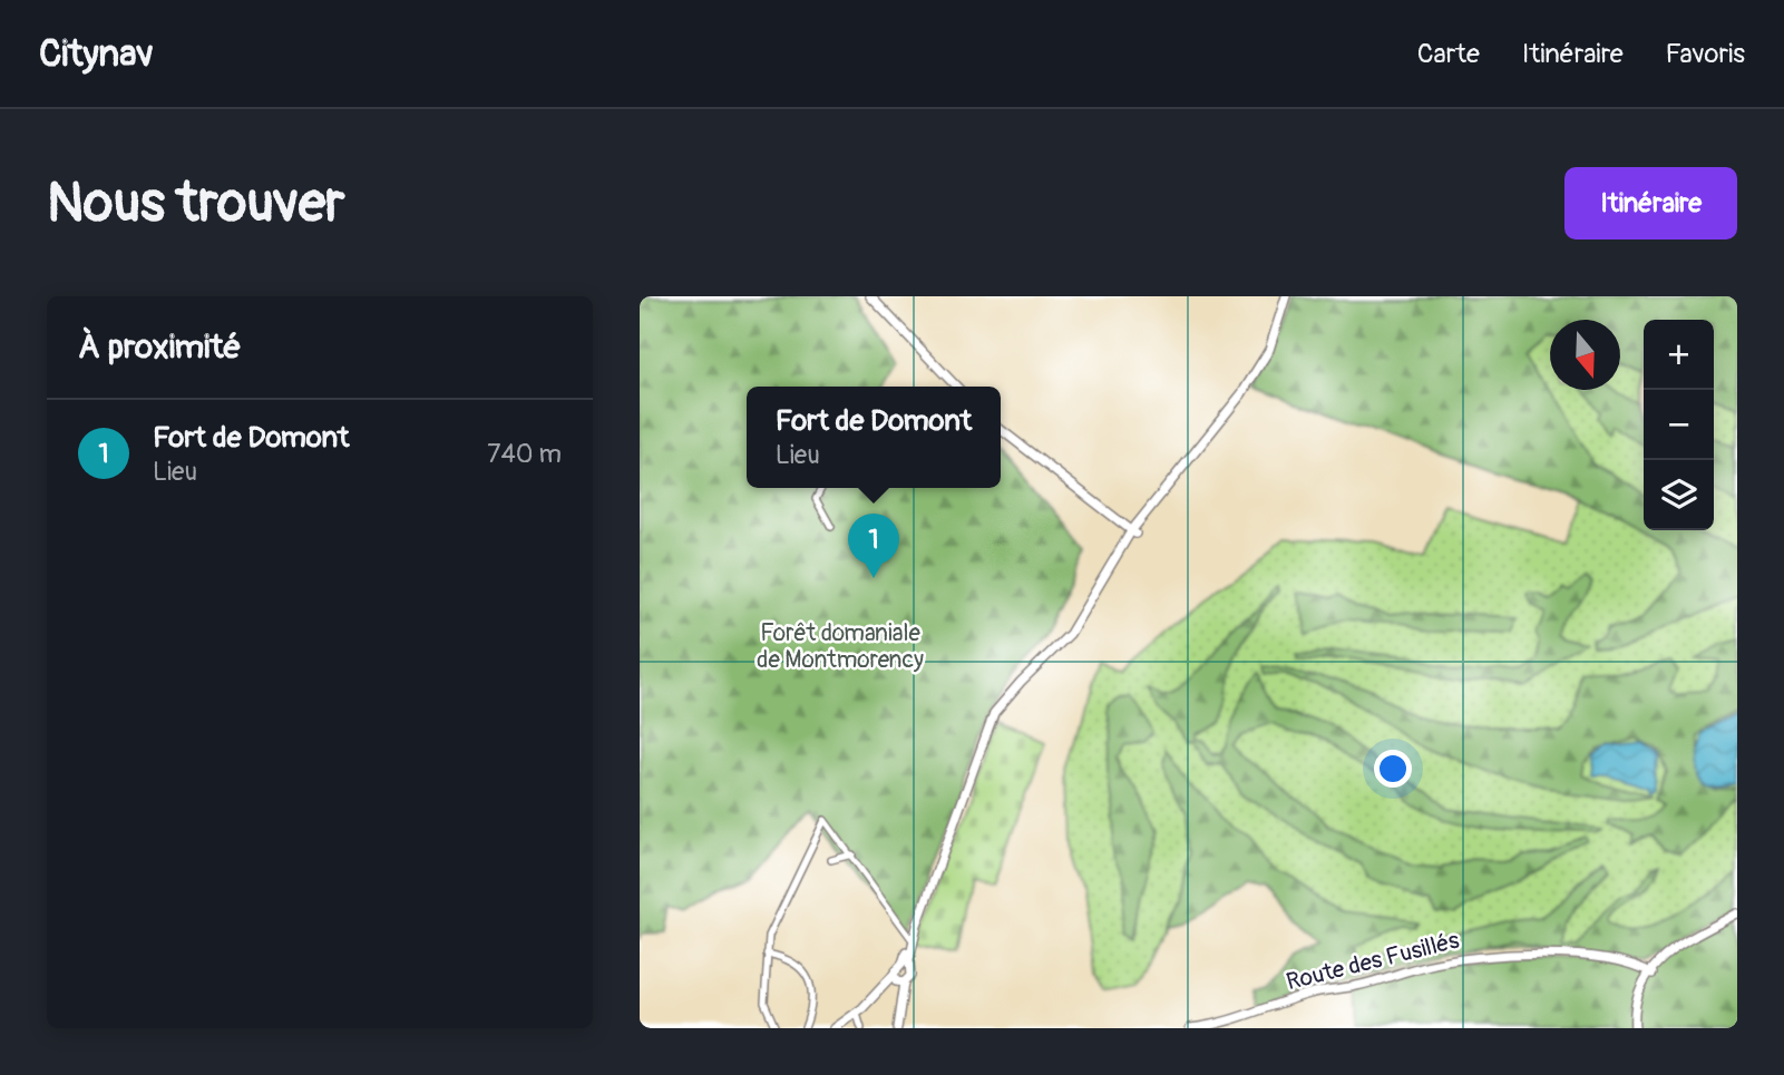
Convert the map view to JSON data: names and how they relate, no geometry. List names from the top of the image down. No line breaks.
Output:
{"streets":{"main road":["Route des Fusillés"]},"parks":["Forêt domaniale de Montmorency"],"north":"bottom","page":{"header":"Citynav","nav":["Carte","Itinéraire","Favoris"],"buttons":"Itinéraire","title":"Nous trouver","heading":"À proximité","map_buttons":["+","−"],"popup":["Fort de Domont","Lieu"],"list":[{"mark":"1","name":"Fort de Domont","note":"Lieu","value":"740 m"}],"pins":"1"}}
